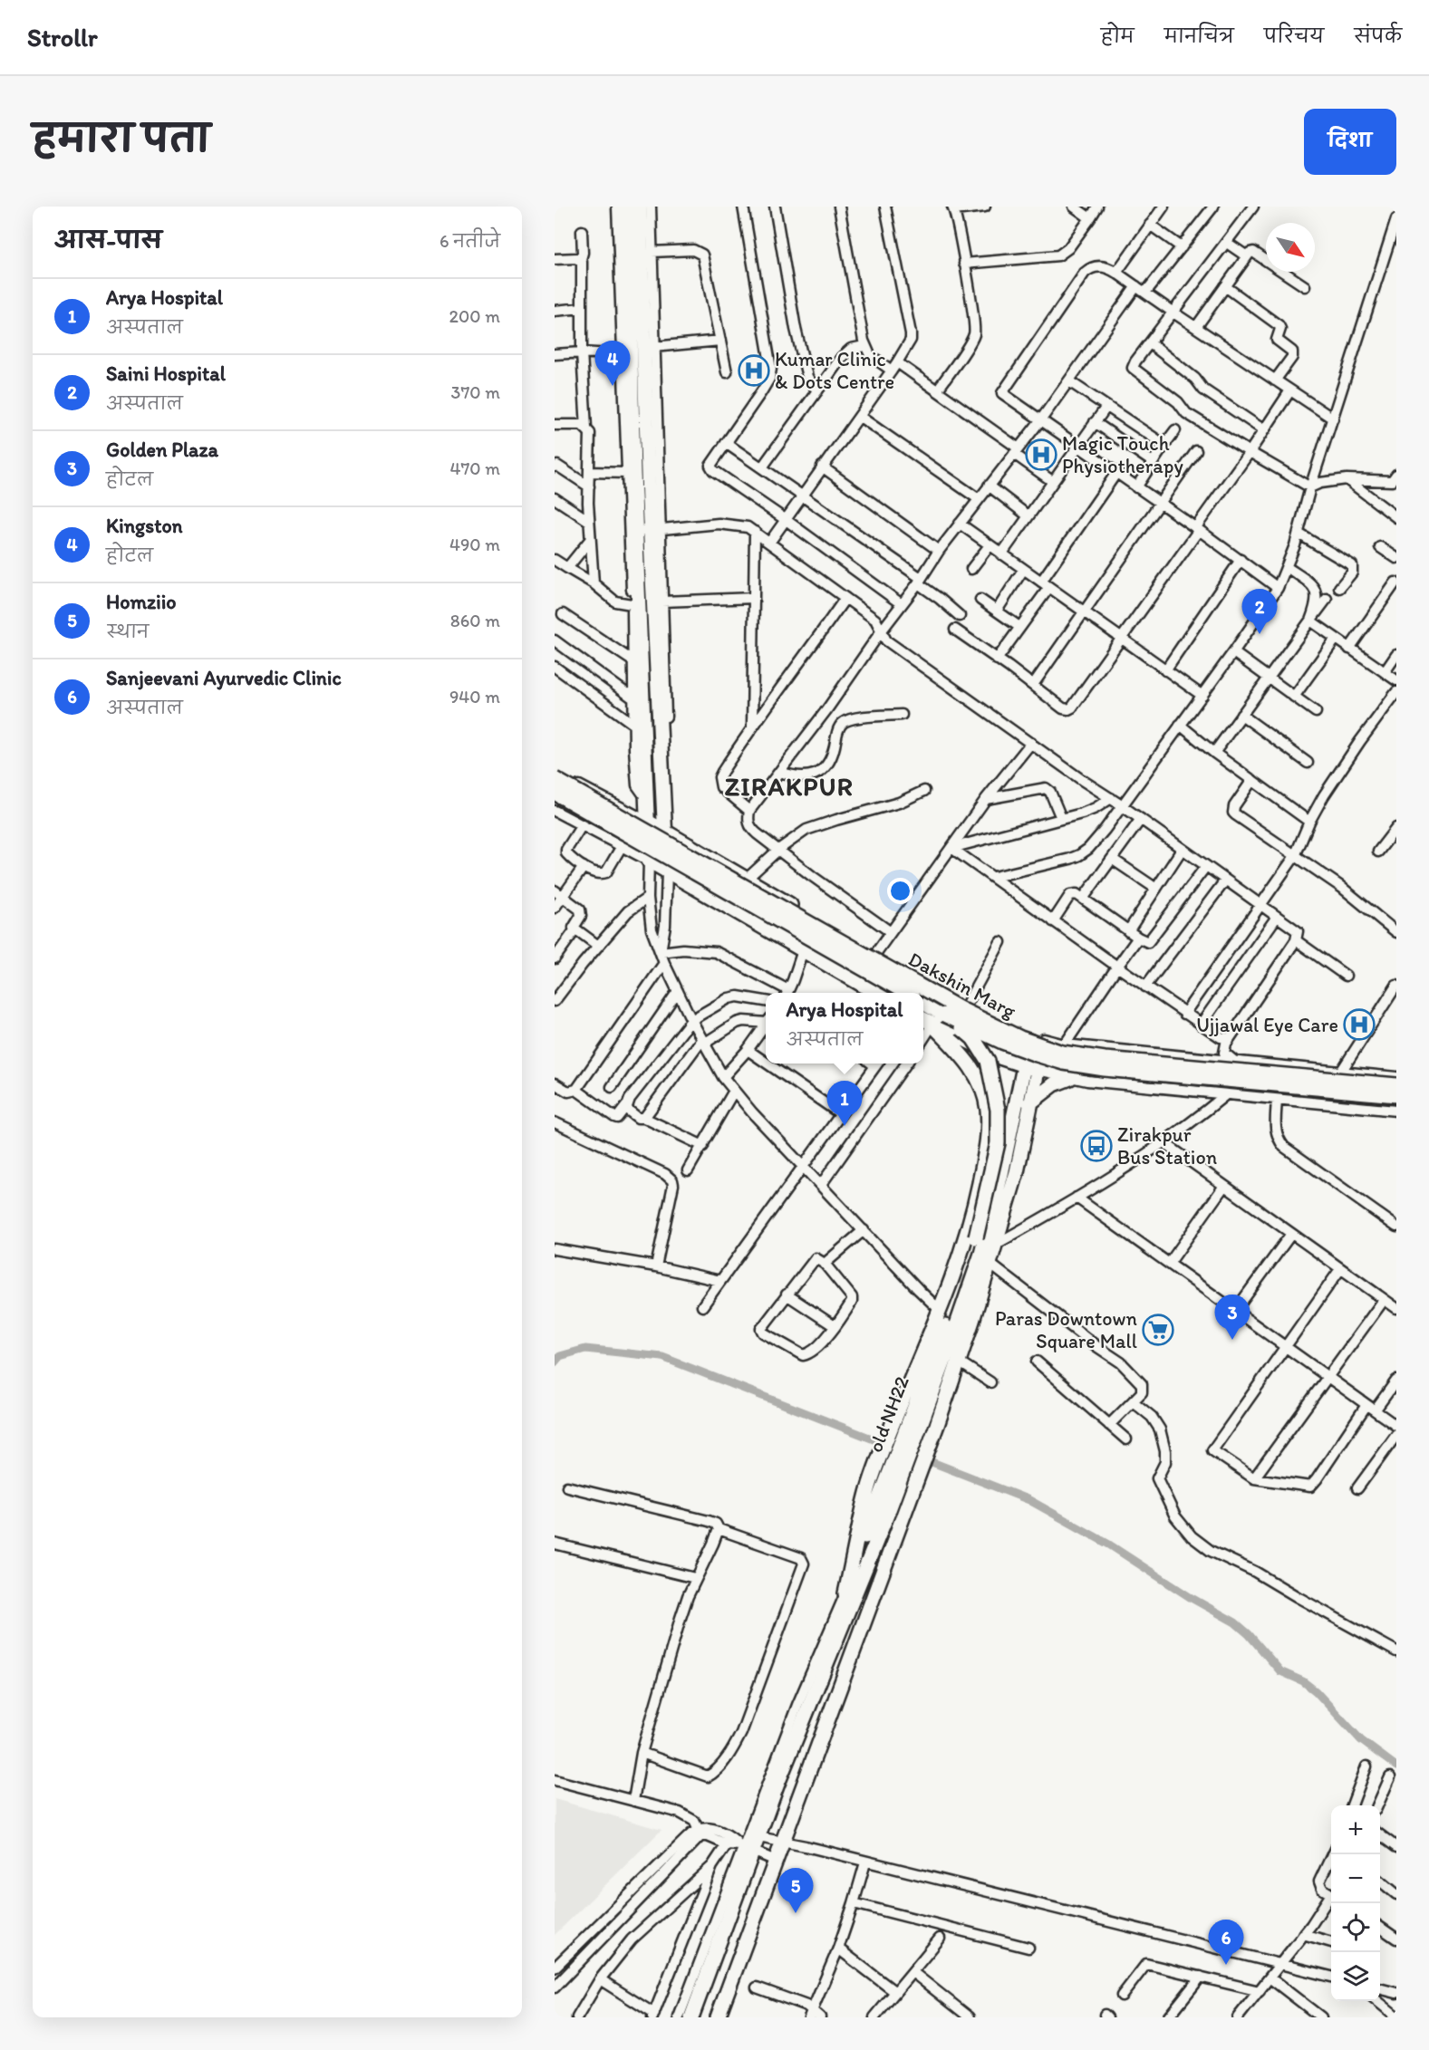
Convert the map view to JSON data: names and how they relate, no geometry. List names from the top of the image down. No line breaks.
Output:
{"streets":{"highway":["Dakshin Marg","old NH22"]},"crossings":[["Dakshin Marg","old NH22"]],"districts":["ZIRAKPUR"],"places":{"hospital":["Kumar Clinic & Dots Centre","Magic Touch Physiotherapy","Ujjawal Eye Care"],"bus stop":["Zirakpur Bus Station"],"supermarket":["Paras Downtown Square Mall"]},"north":"bottom right","page":{"header":"Strollr","nav":["होम","मानचित्र","परिचय","संपर्क"],"title":"हमारा पता","buttons":"दिशा","heading":["आस-पास","6 नतीजे"],"list":[{"mark":"1","name":"Arya Hospital","note":"अस्पताल","value":"200 m"},{"mark":"2","name":"Saini Hospital","note":"अस्पताल","value":"370 m"},{"mark":"3","name":"Golden Plaza","note":"होटल","value":"470 m"},{"mark":"4","name":"Kingston","note":"होटल","value":"490 m"},{"mark":"5","name":"Homziio","note":"स्थान","value":"860 m"},{"mark":"6","name":"Sanjeevani Ayurvedic Clinic","note":"अस्पताल","value":"940 m"}],"pins":["4","2","1","3","5","6"],"popup":["Arya Hospital","अस्पताल"],"map_buttons":["+","−"]}}
